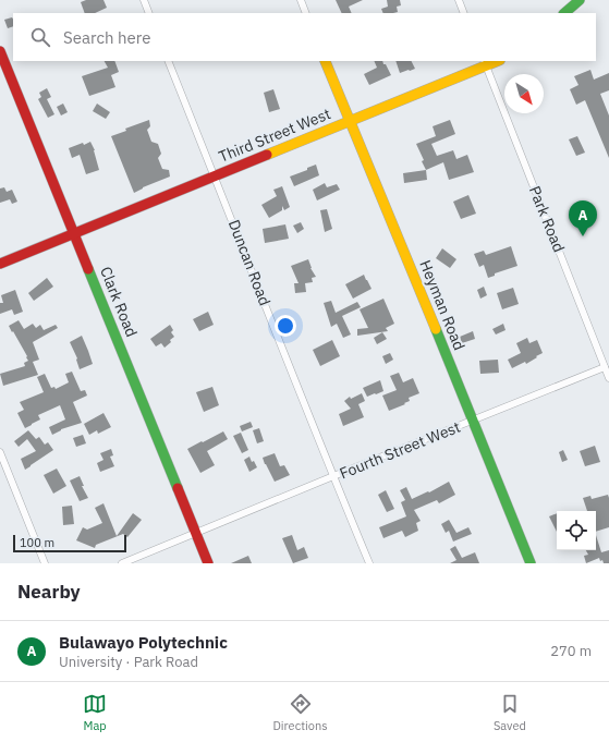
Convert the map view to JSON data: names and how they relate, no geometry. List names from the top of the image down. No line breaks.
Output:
{"streets":{"street":["Third Street West","Park Road","Duncan Road","Clark Road","Heyman Road","Fourth Street West"]},"crossings":[["Third Street West","Park Road"],["Third Street West","Duncan Road"],["Third Street West","Clark Road"],["Third Street West","Heyman Road"],["Park Road","Fourth Street West"],["Duncan Road","Fourth Street West"],["Clark Road","Fourth Street West"],["Heyman Road","Fourth Street West"]],"scale_bar":"100 m","north":"bottom right","page":{"search":"Search here","pins":"A","scale":"100 m","heading":"Nearby","list":[{"mark":"A","name":"Bulawayo Polytechnic","note":"University · Park Road","value":"270 m"}],"nav":["Map","Directions","Saved"]}}
